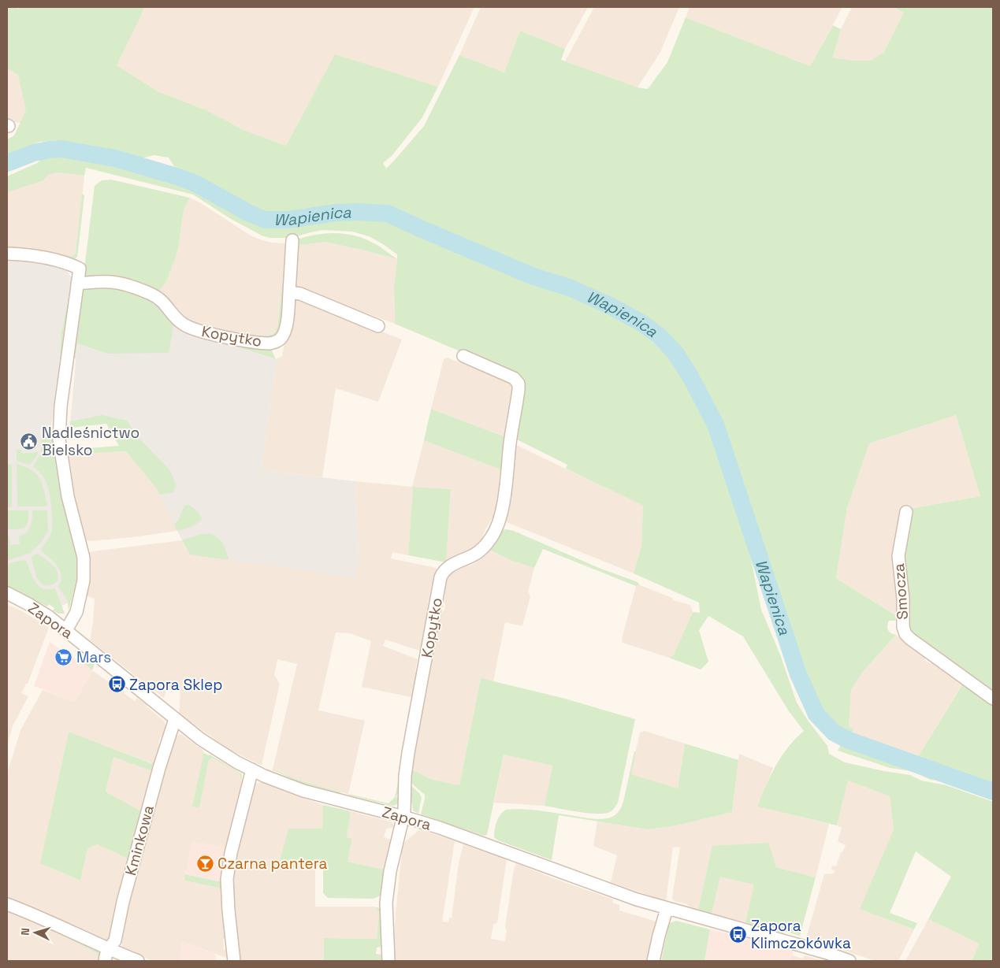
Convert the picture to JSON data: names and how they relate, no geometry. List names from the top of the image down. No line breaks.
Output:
{"streets":{"street":["Kopytko","Smocza","Zapora","Kminkowa"]},"crossings":[["Kopytko","Zapora"],["Zapora","Kminkowa"]],"water":["Wapienica"],"places":{"public building":["Nadleśnictwo Bielsko"],"supermarket":["Mars"],"bus stop":["Zapora Sklep","Zapora Klimczokówka"],"bar":["Czarna pantera"]},"north":"left"}
